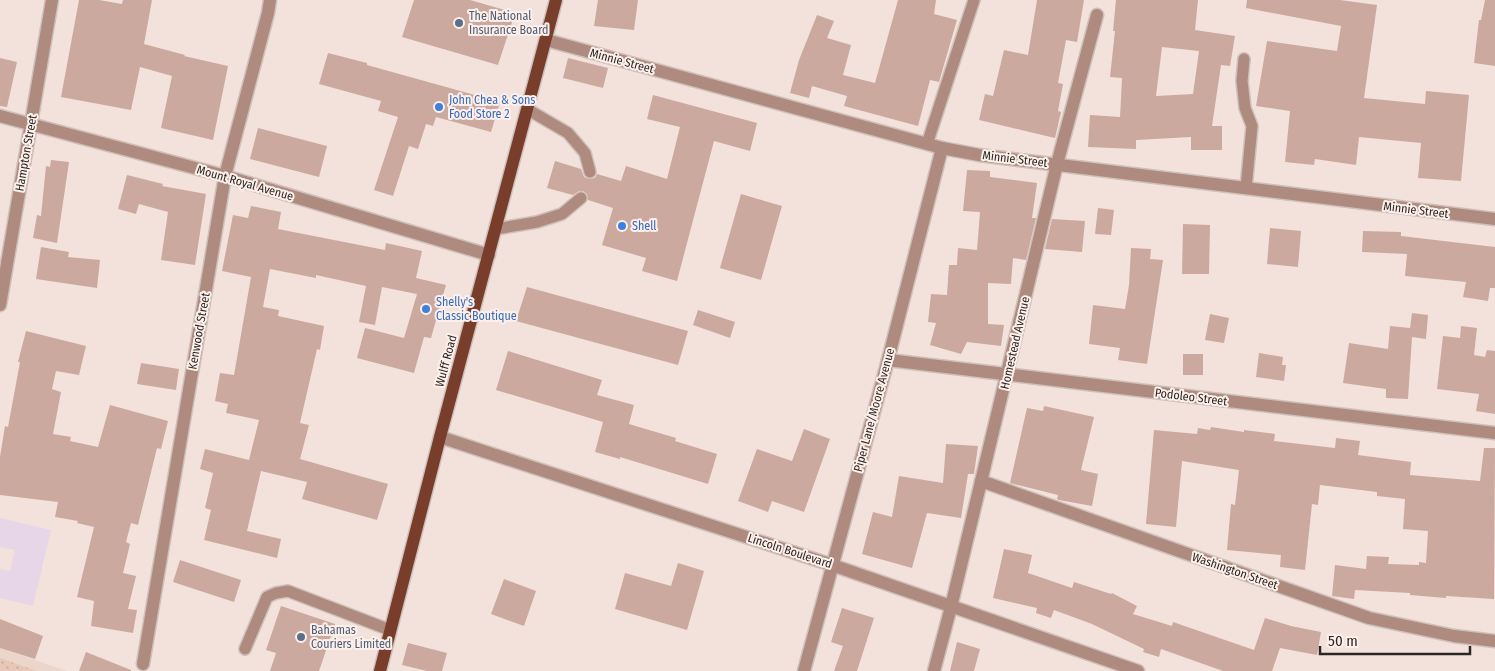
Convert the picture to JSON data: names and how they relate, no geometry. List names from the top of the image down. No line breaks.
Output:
{"streets":{"main road":["Wulff Road"],"street":["Minnie Street","Hampton Street","Mount Royal Avenue","Kenwood Street","Homestead Avenue","Podoleo Street","Piper Lane/Moore Avenue","Lincoln Boulevard","Washington Street"]},"crossings":[["Minnie Street","Homestead Avenue"],["Minnie Street","Wulff Road"],["Minnie Street","Piper Lane/Moore Avenue"],["Hampton Street","Mount Royal Avenue"],["Mount Royal Avenue","Kenwood Street"],["Mount Royal Avenue","Wulff Road"],["Homestead Avenue","Podoleo Street"],["Homestead Avenue","Lincoln Boulevard"],["Homestead Avenue","Washington Street"],["Wulff Road","Lincoln Boulevard"],["Podoleo Street","Piper Lane/Moore Avenue"],["Piper Lane/Moore Avenue","Lincoln Boulevard"]],"places":["The National Insurance Board","John Chea & Sons Food Store 2","Shell","Shelly's Classic Boutique","Bahamas Couriers Limited"],"scale_bar":"50 m"}
